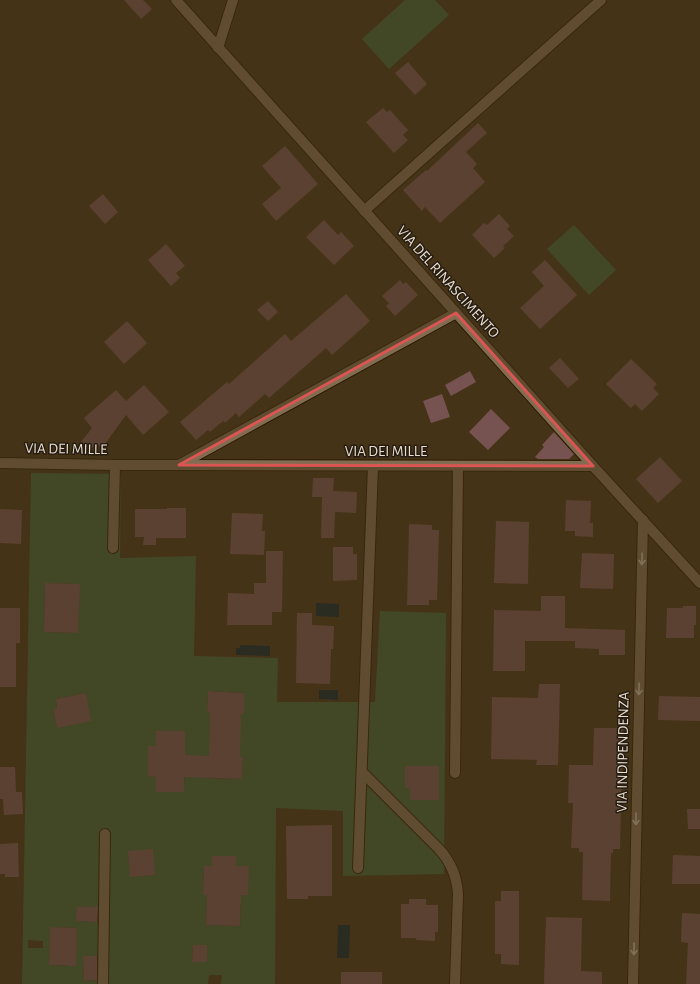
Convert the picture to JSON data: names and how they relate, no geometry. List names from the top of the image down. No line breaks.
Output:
{"streets":{"street":["VIA DEL RINASCIMENTO","VIA DEI MILLE","VIA INDIPENDENZA"]},"crossings":[["VIA DEL RINASCIMENTO","VIA DEI MILLE"],["VIA DEL RINASCIMENTO","VIA INDIPENDENZA"]],"one_way":["VIA INDIPENDENZA"]}
